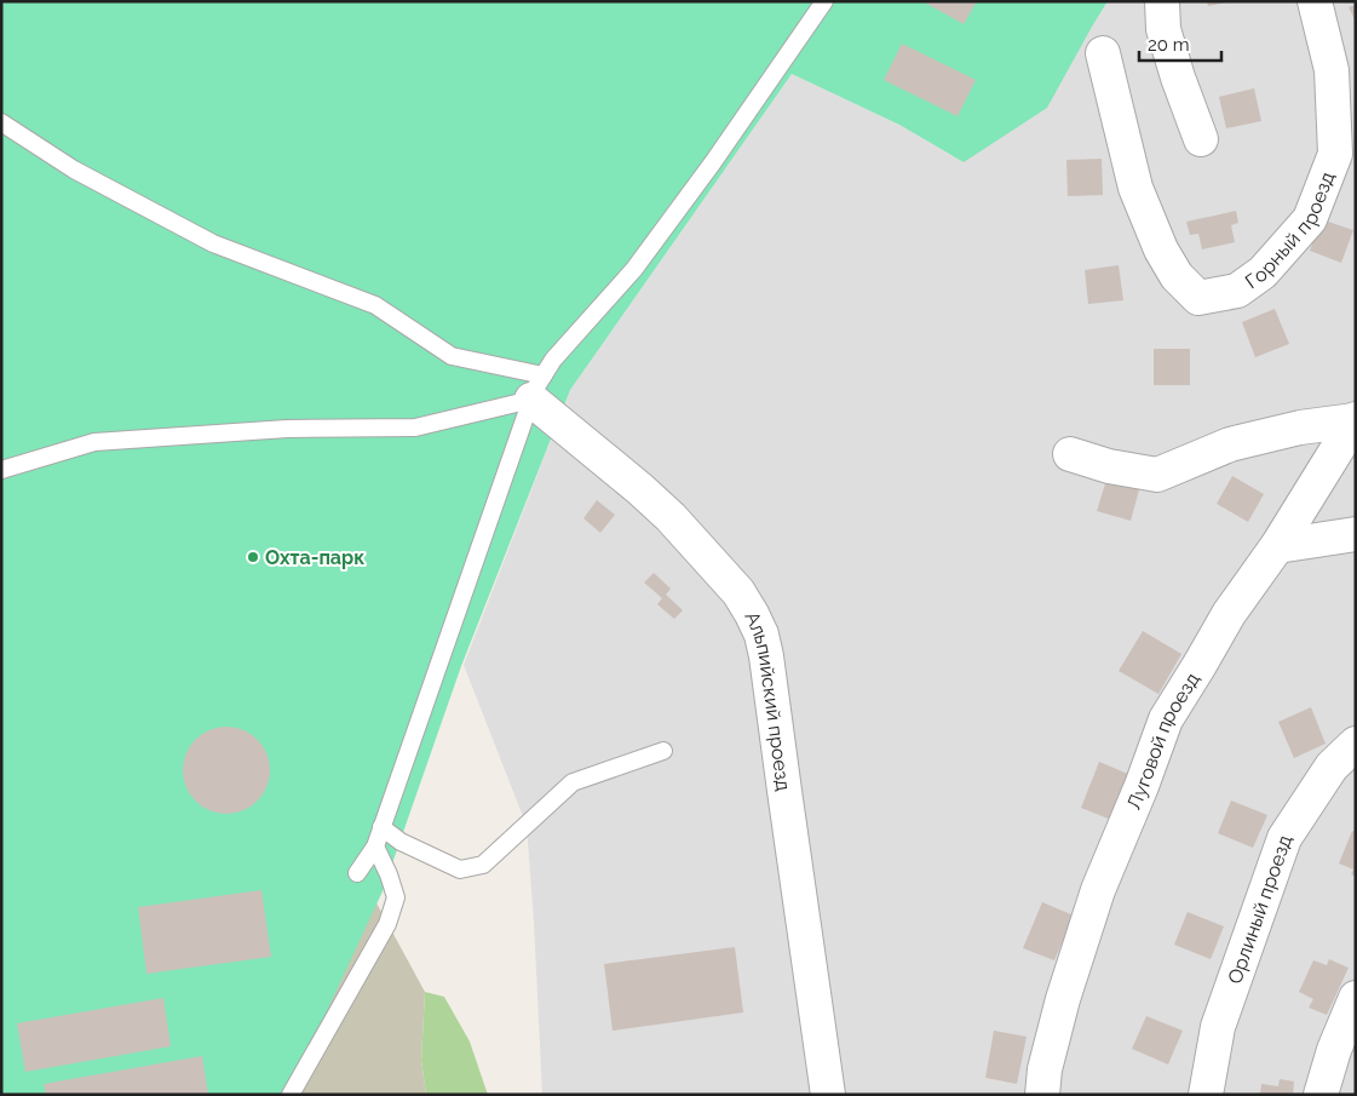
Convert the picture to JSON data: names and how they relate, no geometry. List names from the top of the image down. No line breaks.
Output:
{"streets":{"street":["Горный проезд","Альпийский проезд","Луговой проезд","Орлиный проезд"]},"places":["Охта-парк"],"scale_bar":"20 m"}
